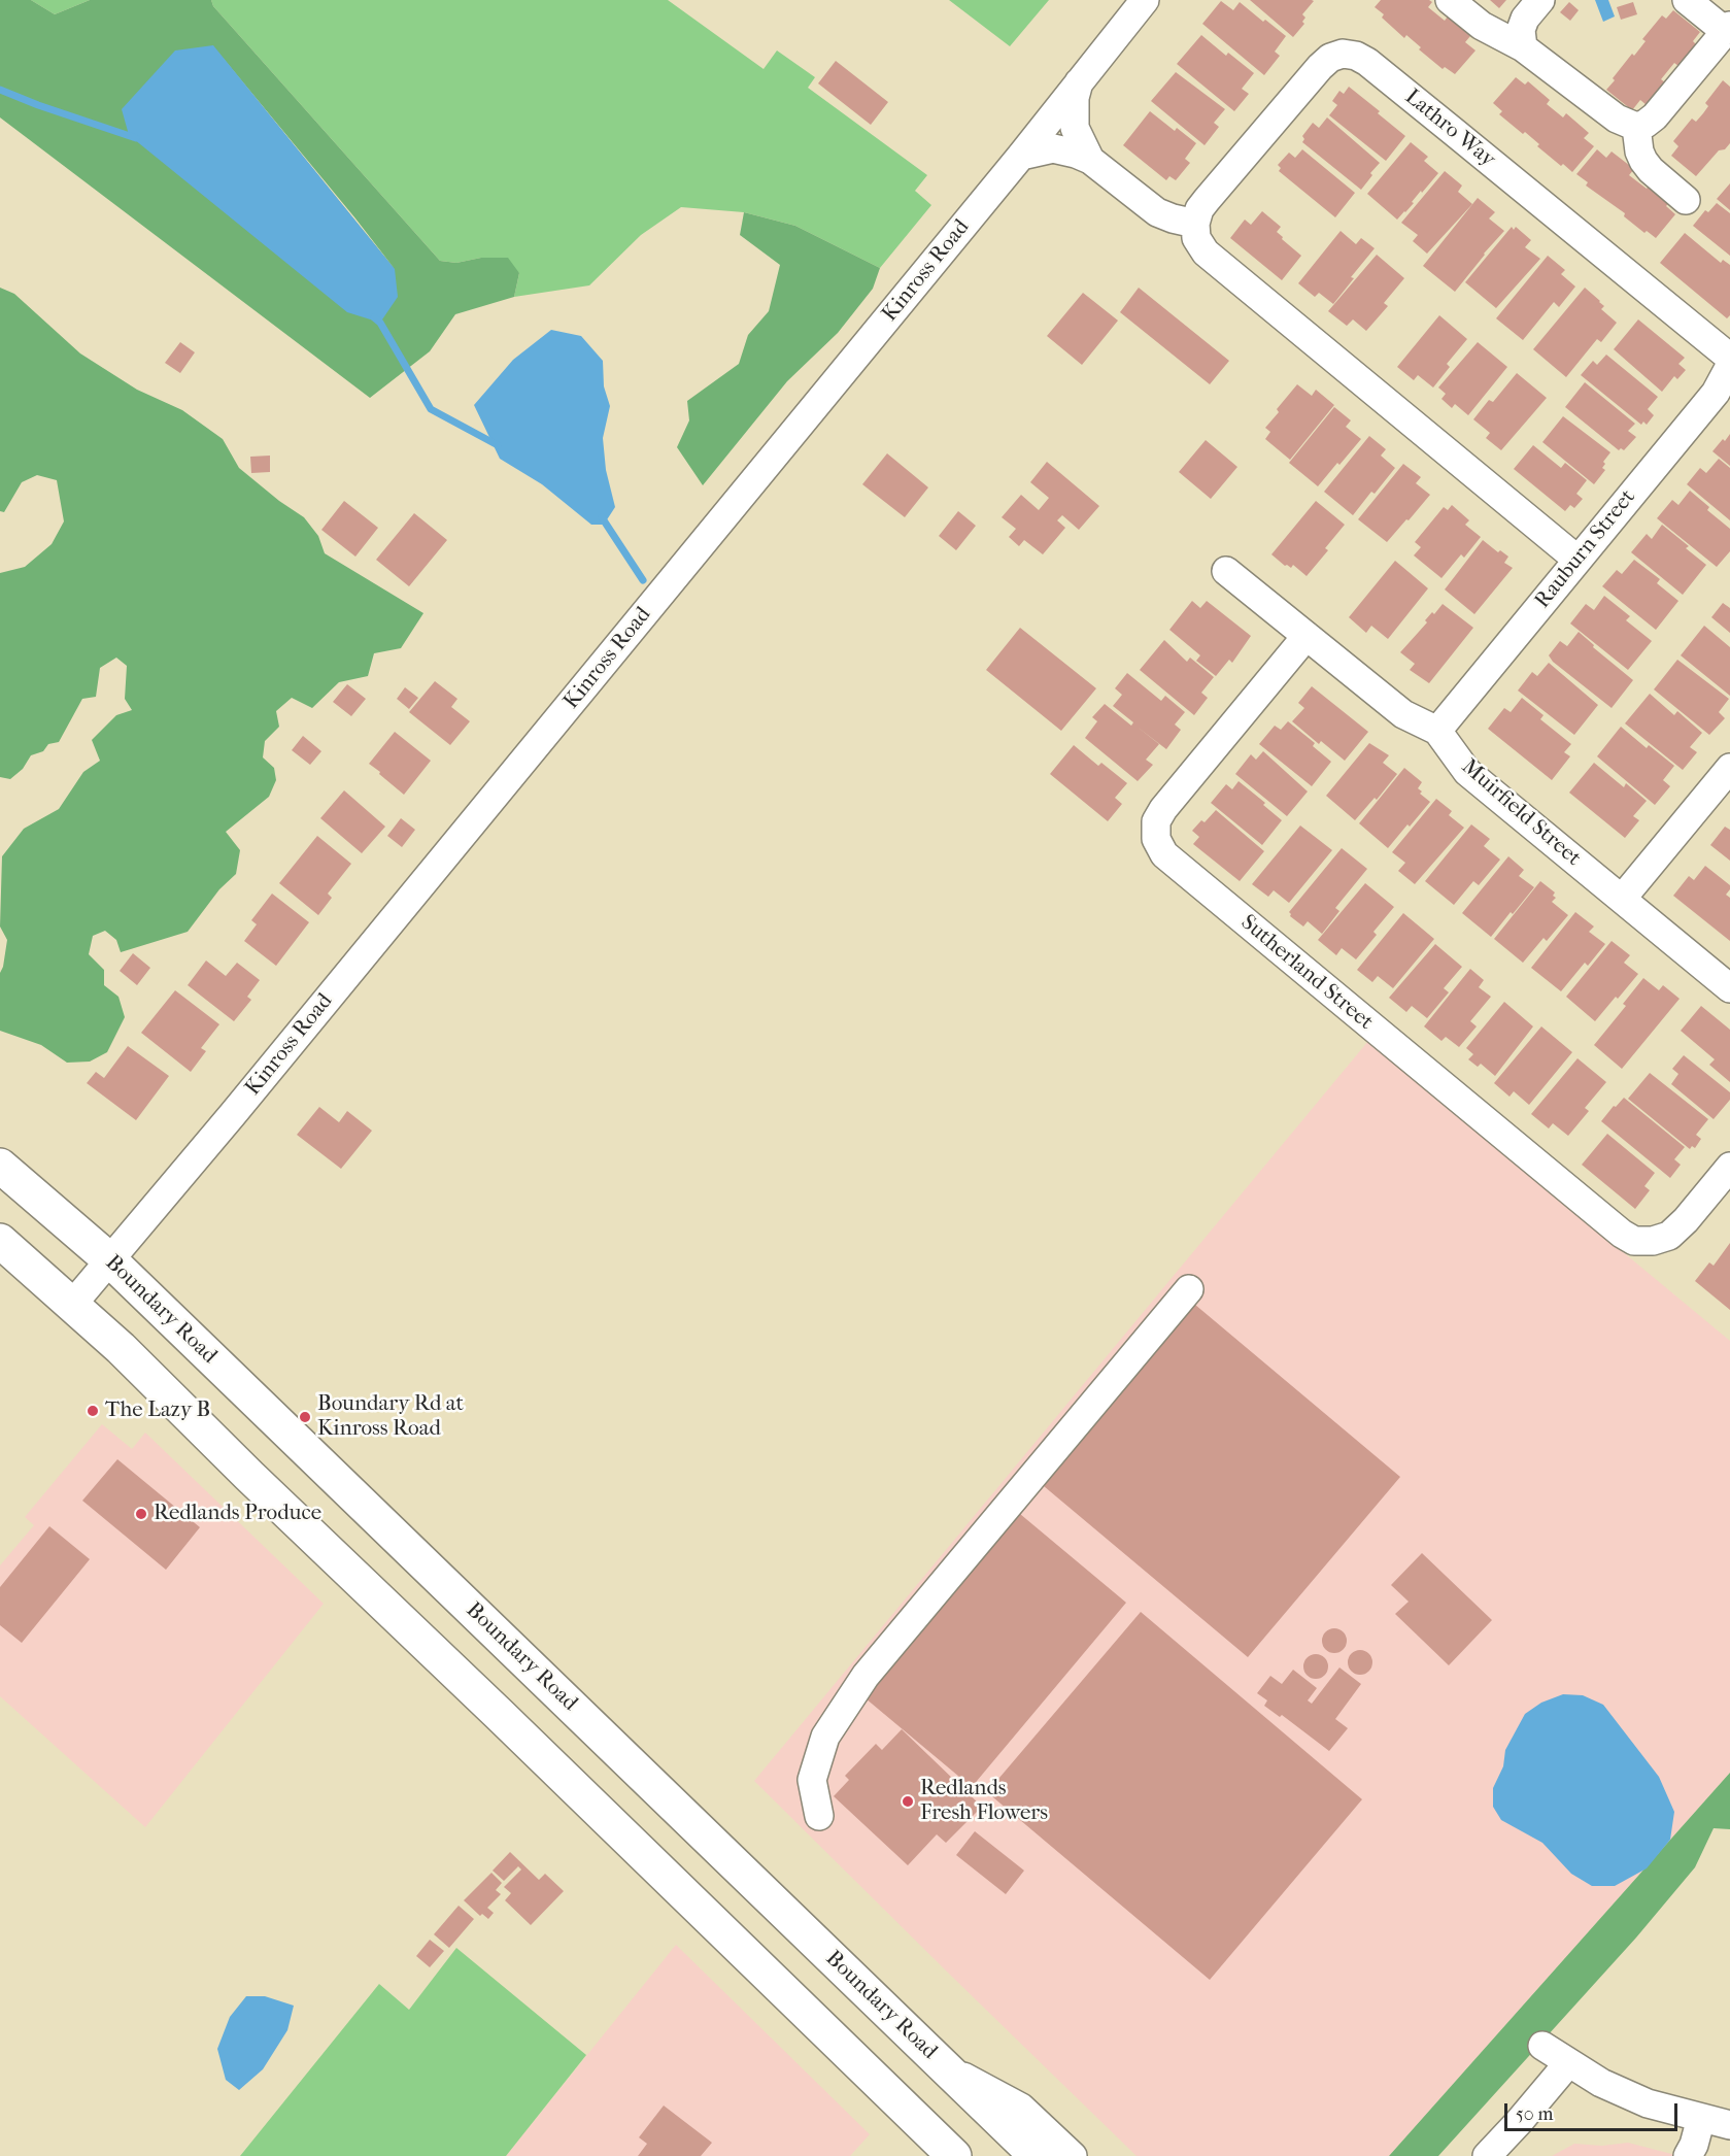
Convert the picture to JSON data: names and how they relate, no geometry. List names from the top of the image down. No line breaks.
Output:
{"streets":{"highway":["Boundary Road"],"street":["Lathro Way","Kinross Road","Rauburn Street","Muirfield Street","Sutherland Street"]},"crossings":[["Kinross Road","Boundary Road"],["Rauburn Street","Muirfield Street"],["Muirfield Street","Sutherland Street"]],"places":["The Lazy B","Boundary Rd at Kinross Road","Redlands Produce","Redlands Fresh Flowers"],"scale_bar":"50 m"}
